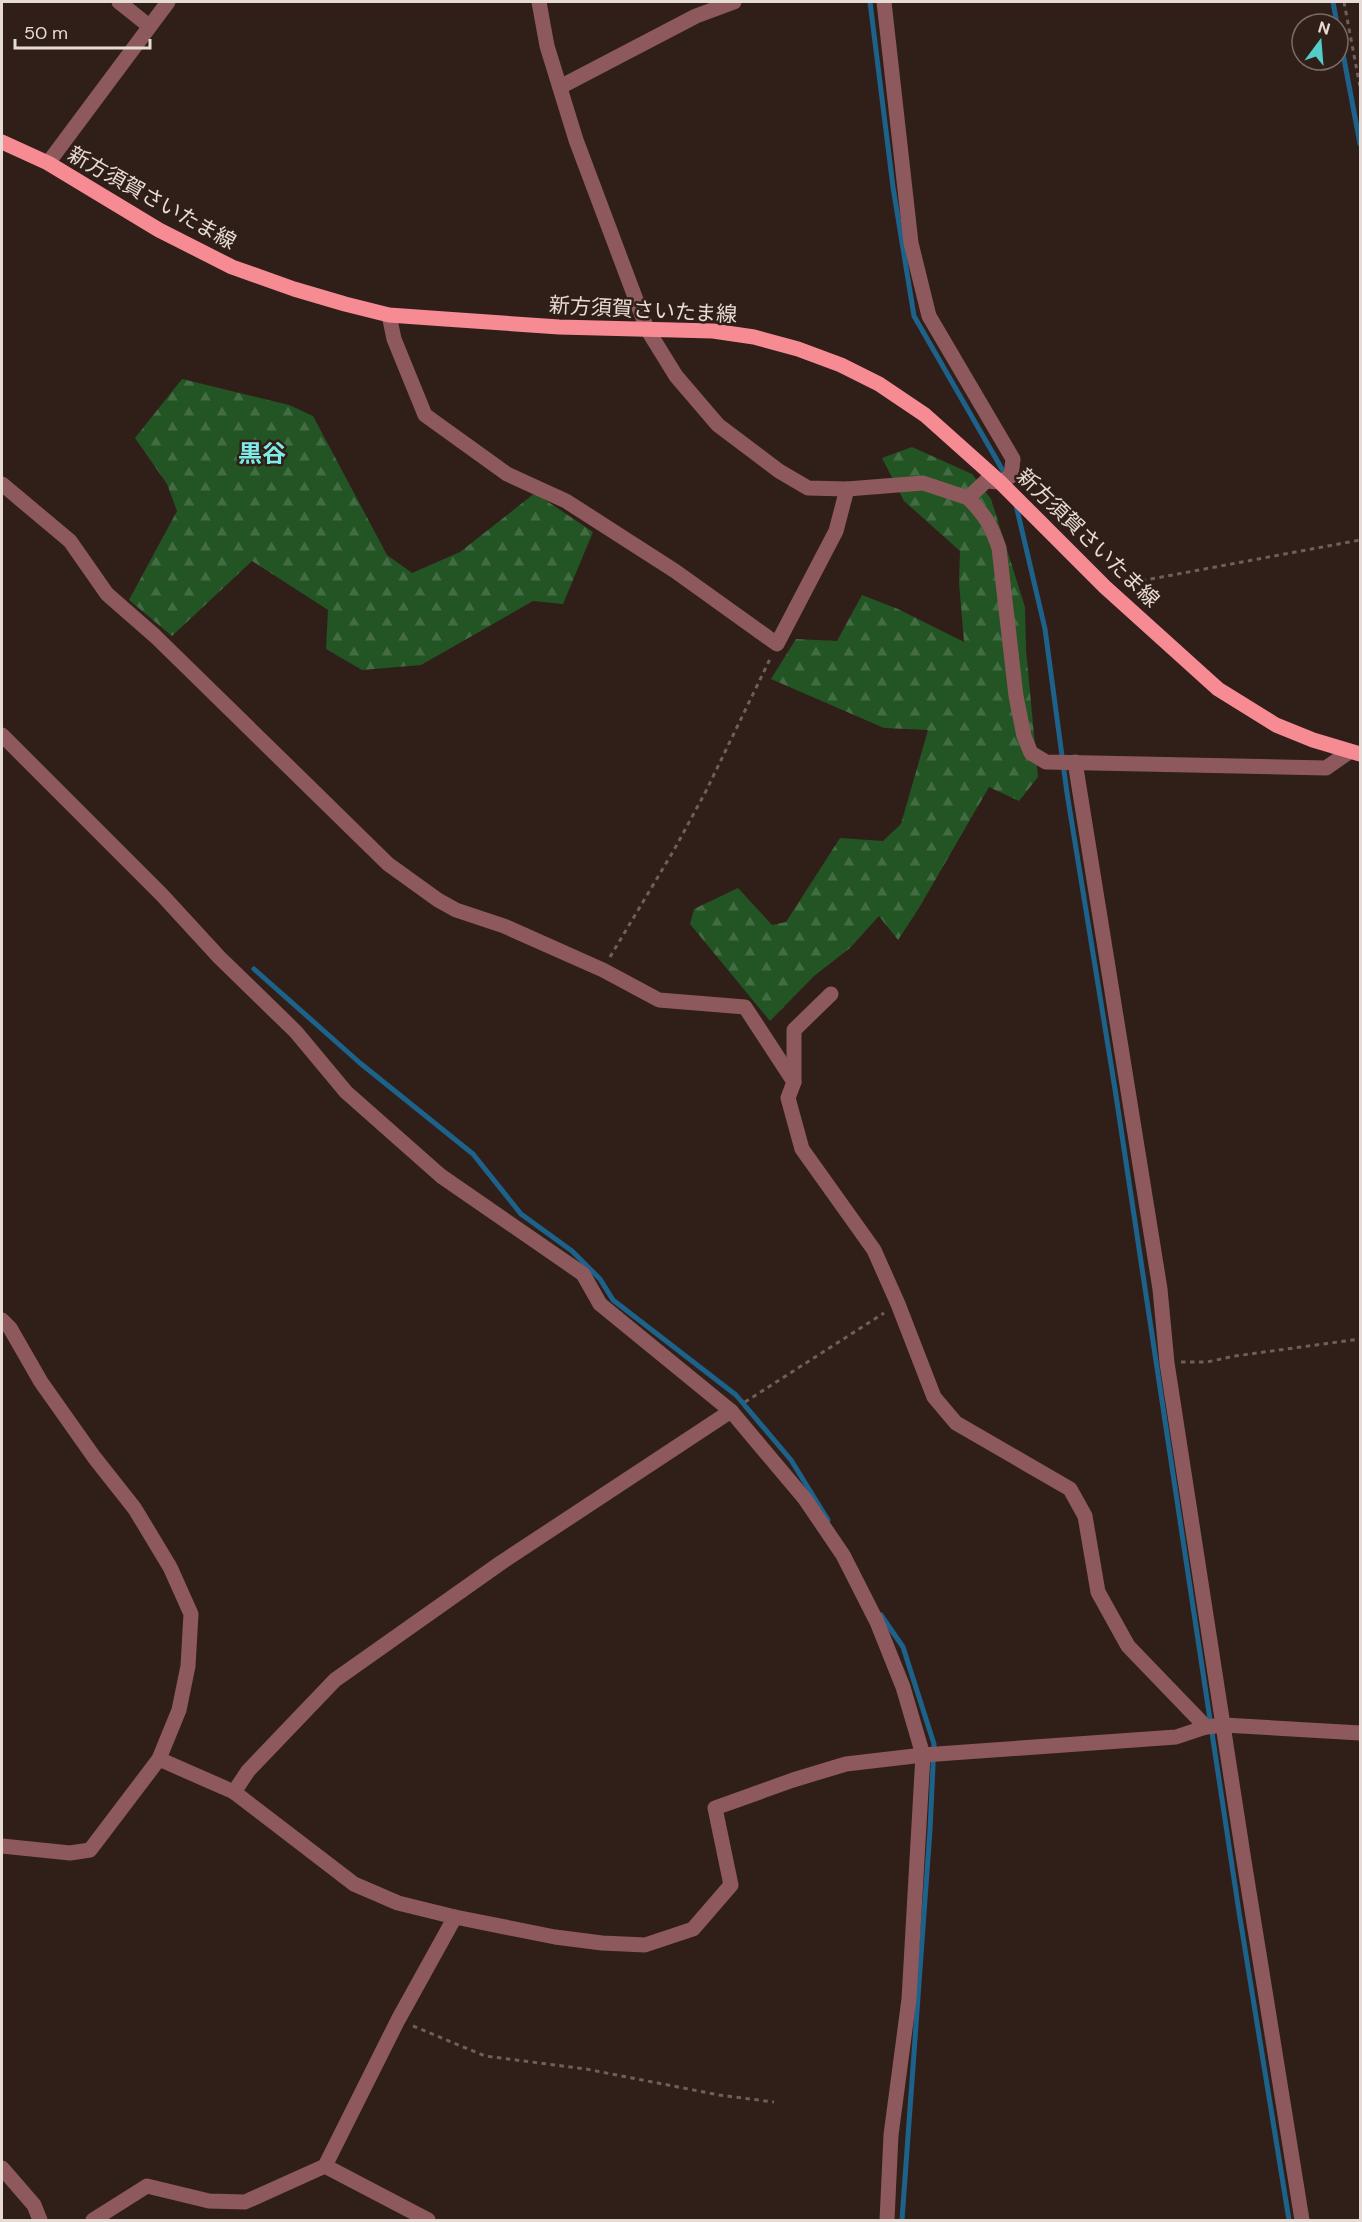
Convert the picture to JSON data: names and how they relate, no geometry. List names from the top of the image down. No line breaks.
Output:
{"streets":{"main road":["新方須賀さいたま線"]},"districts":["黒谷"],"scale_bar":"50 m","north":"top"}
